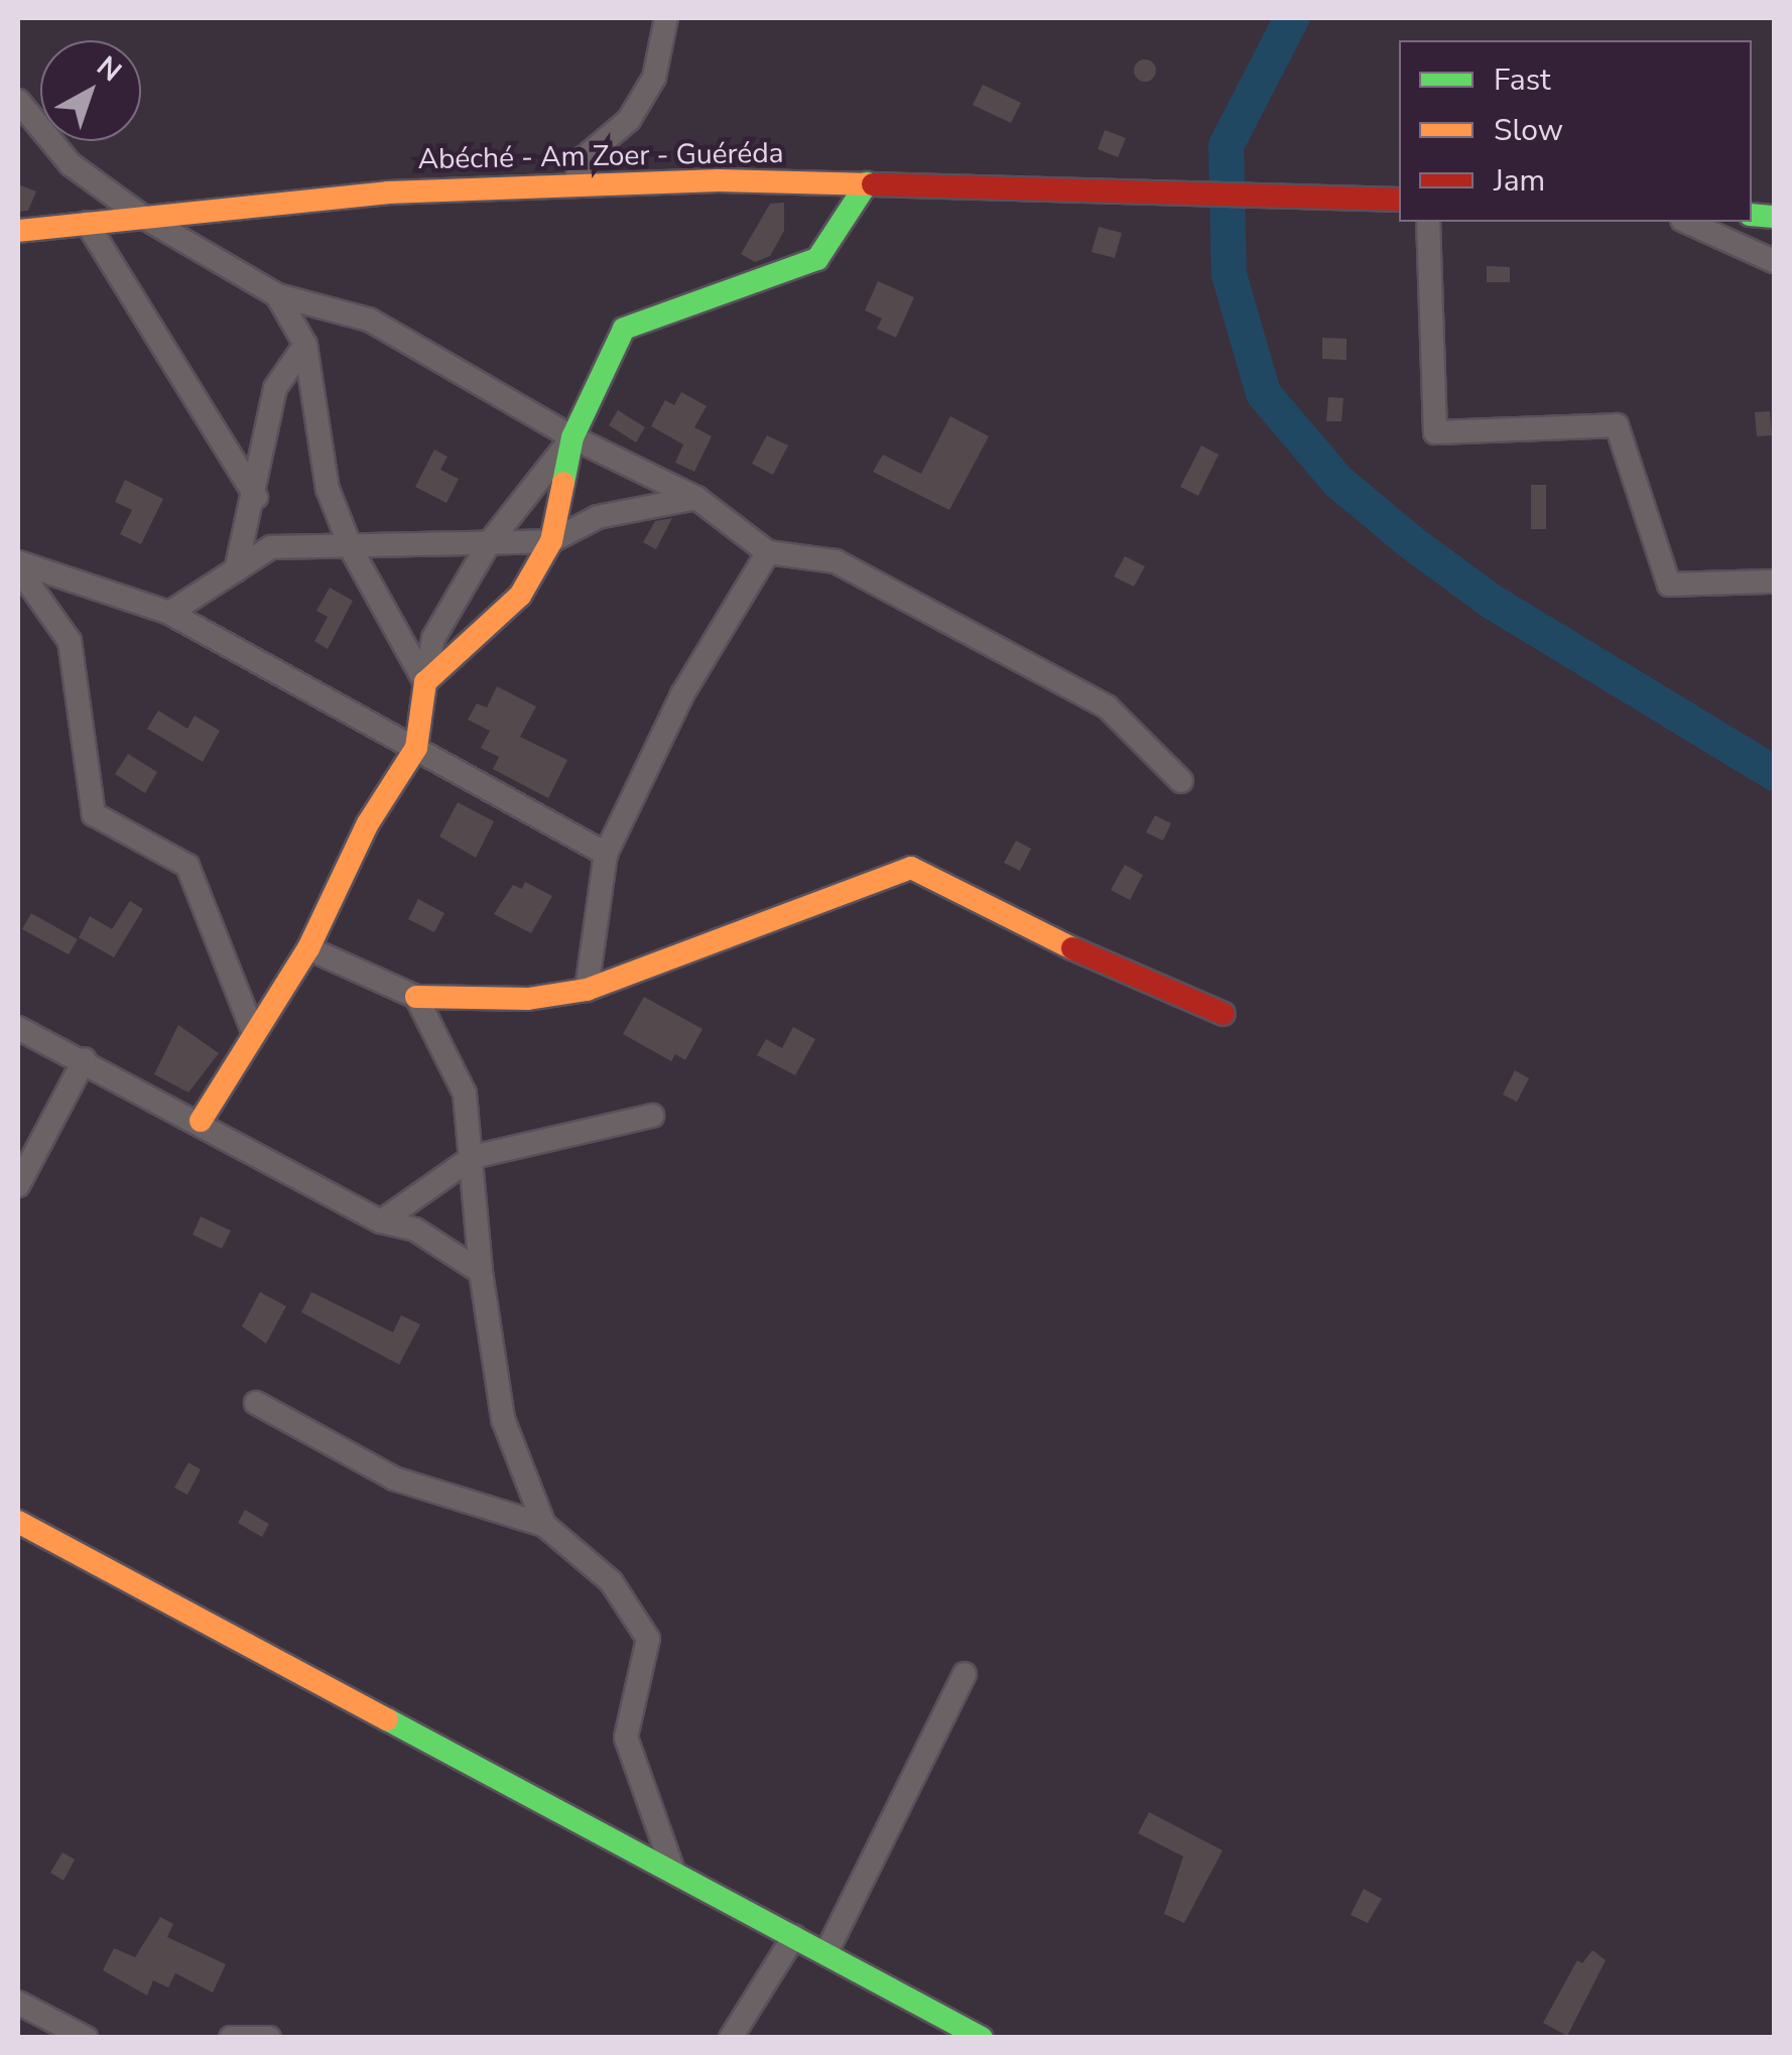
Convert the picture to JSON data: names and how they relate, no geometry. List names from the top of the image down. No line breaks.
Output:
{"streets":{"street":["Abéché - Am Zoer - Guéréda"]},"legend":["Fast","Slow","Jam"],"north":"top right"}
